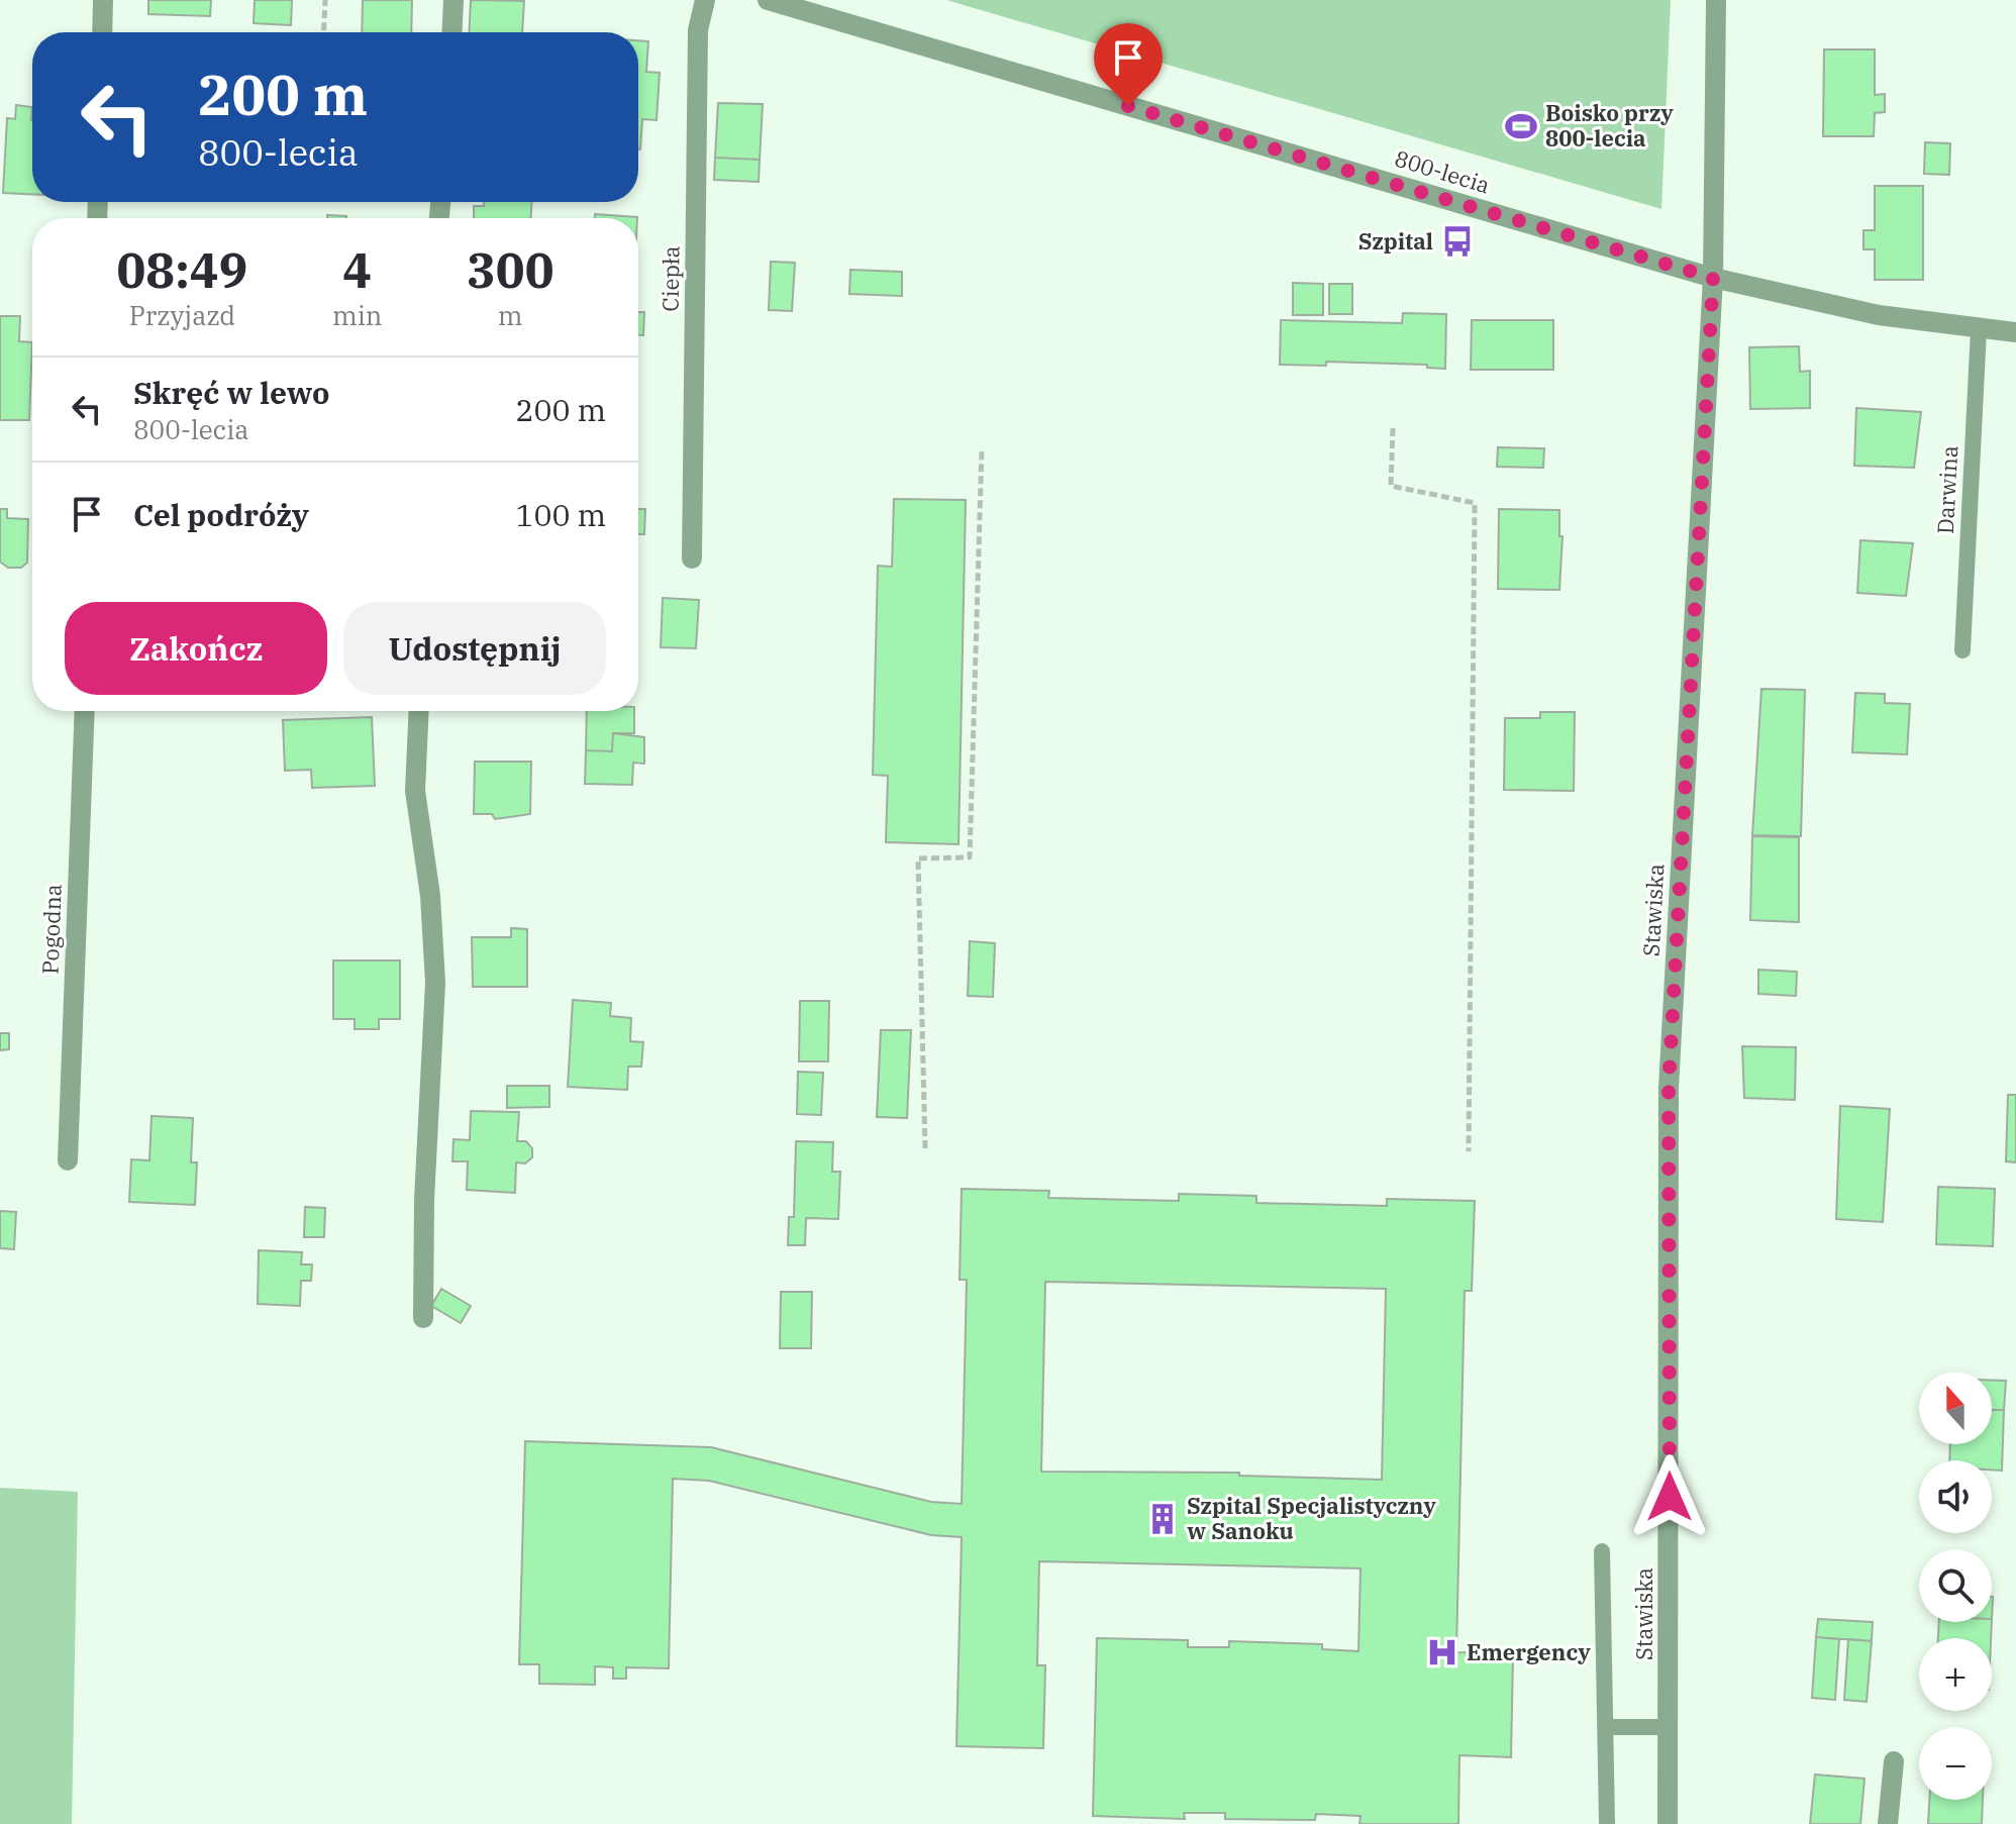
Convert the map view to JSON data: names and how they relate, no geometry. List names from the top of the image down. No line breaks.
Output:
{"streets":{"street":["800-lecia","Ciepła","Stawiska","Pogodna"],"lane":["Darwina"]},"crossings":[["800-lecia","Darwina"],["800-lecia","Stawiska"]],"places":{"sports":["Boisko przy 800-lecia"],"bus stop":["Szpital"],"building":["Szpital Specjalistyczny w Sanoku"],"hospital":["Emergency"]},"north":"top","page":{"turn":["200 m","800-lecia"],"eta":["08:49","Przyjazd","4","min","300","m"],"list":[{"name":"Skręć w lewo","note":"800-lecia","value":"200 m"},{"name":"Cel podróży","value":"100 m"}],"buttons":["Zakończ","Udostępnij"],"map_buttons":["+","−"]}}
